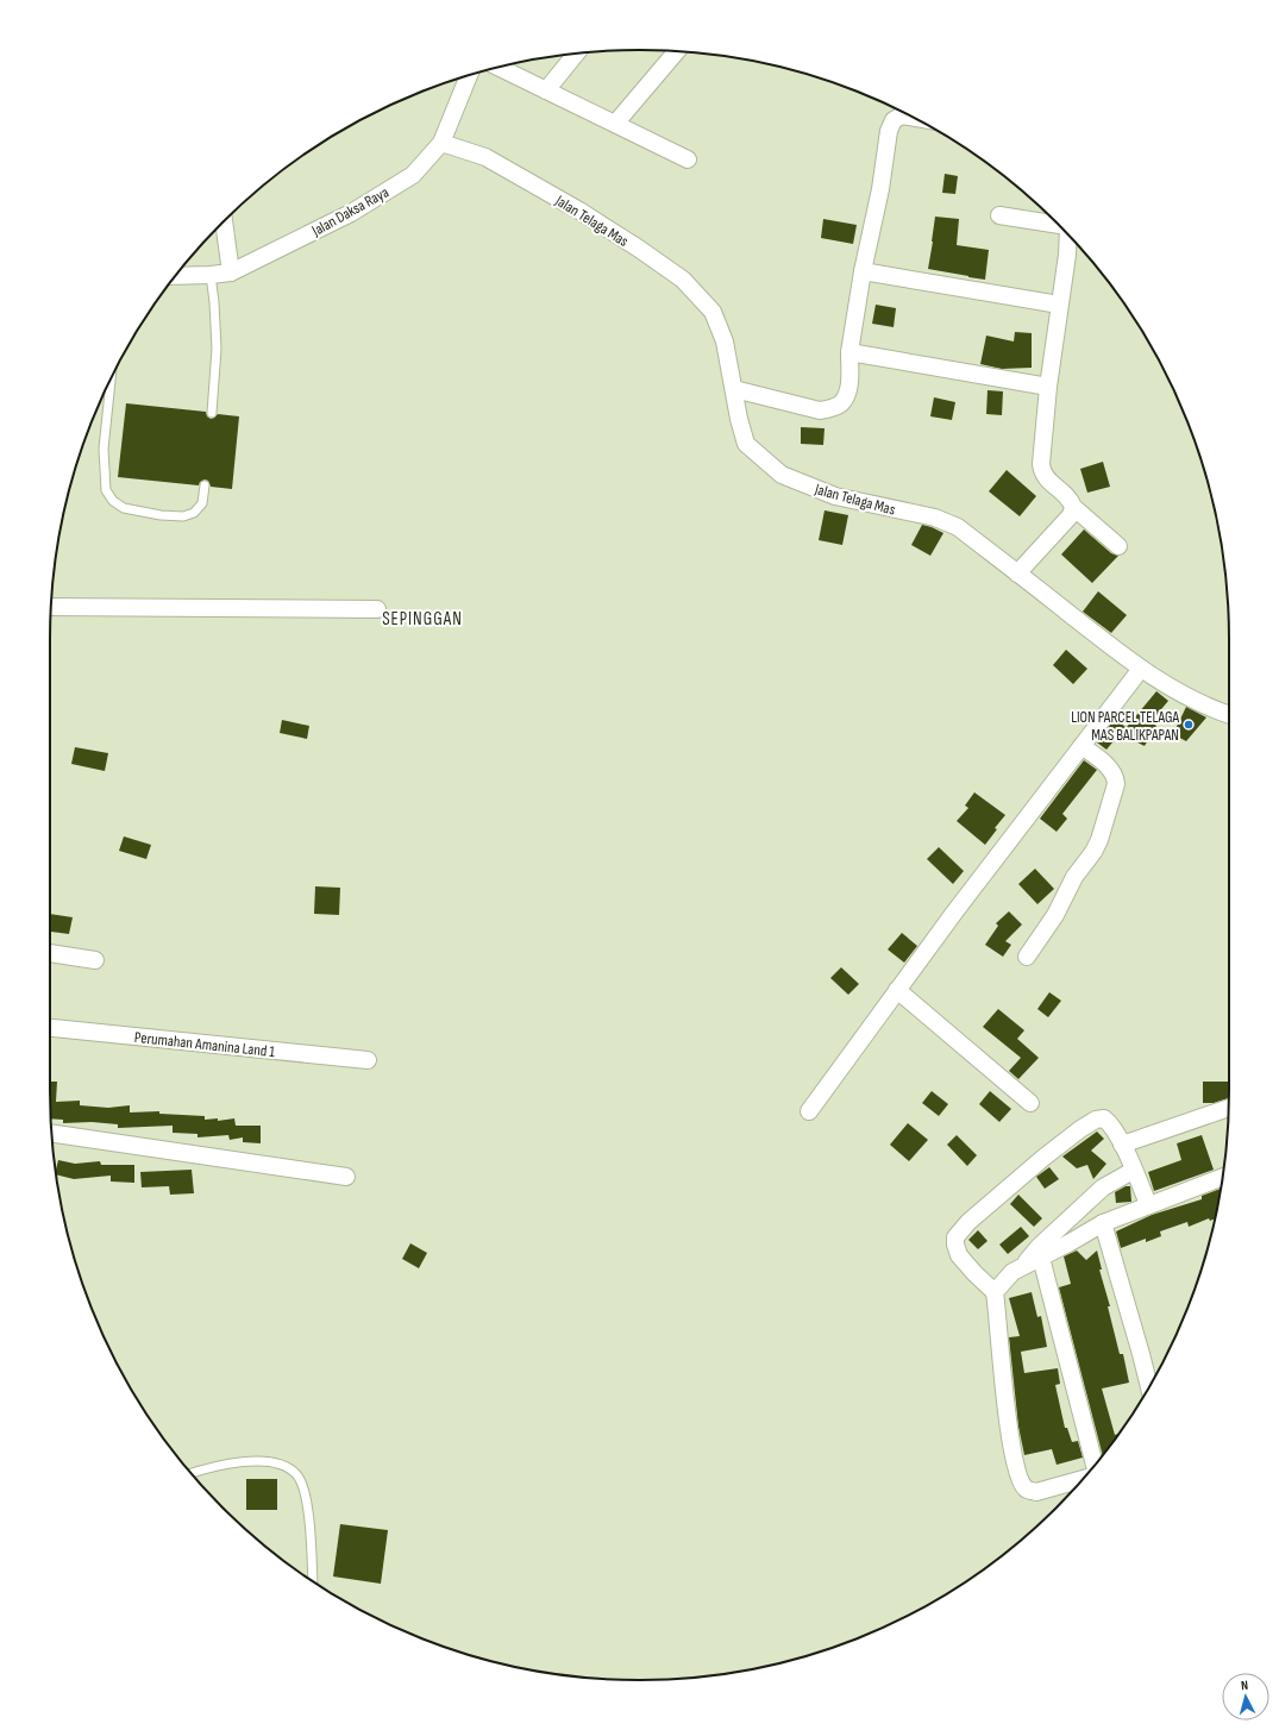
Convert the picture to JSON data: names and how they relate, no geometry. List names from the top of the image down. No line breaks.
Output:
{"streets":{"street":["Jalan Daksa Raya","Jalan Telaga Mas","Perumahan Amanina Land 1"]},"crossings":[["Jalan Daksa Raya","Jalan Telaga Mas"]],"districts":["SEPINGGAN"],"places":["LION PARCEL TELAGA MAS BALIKPAPAN"],"north":"top"}
